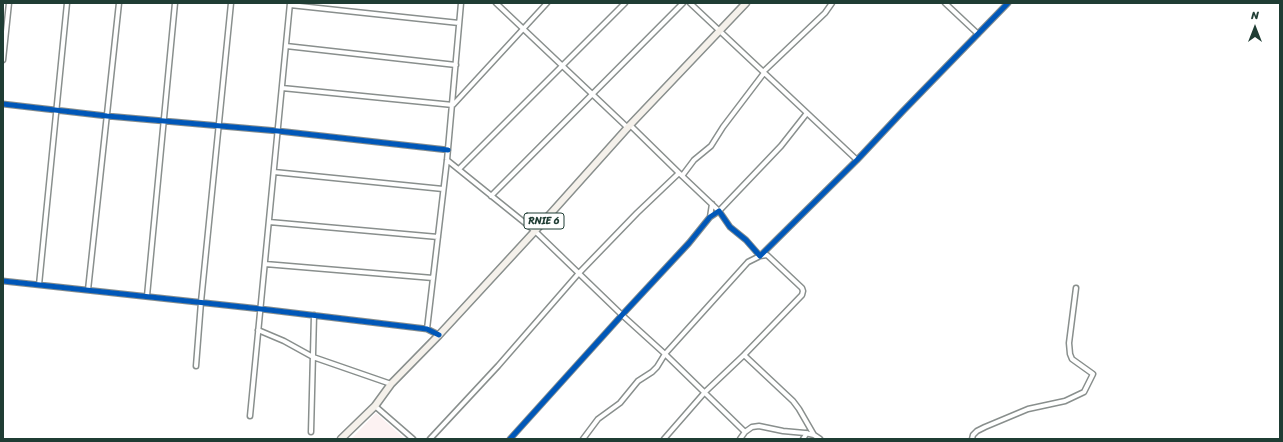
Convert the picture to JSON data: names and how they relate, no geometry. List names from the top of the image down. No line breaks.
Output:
{"streets":{"main road":["RNIE 6"]},"north":"top"}
